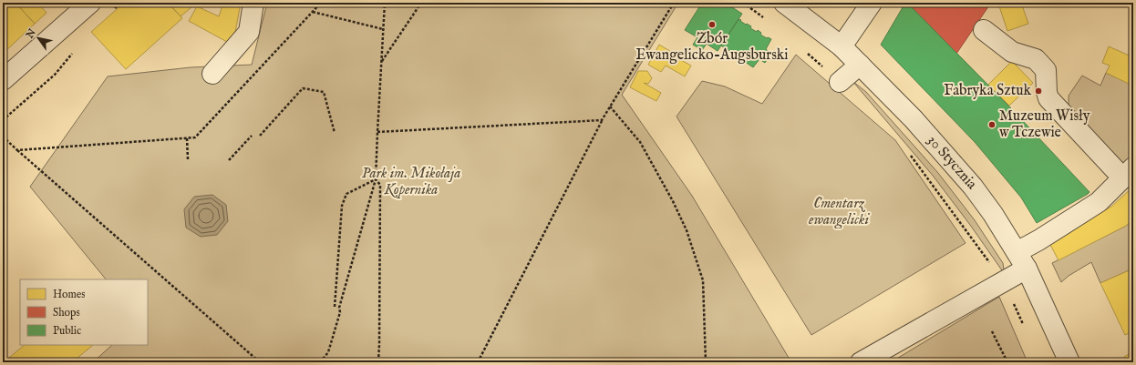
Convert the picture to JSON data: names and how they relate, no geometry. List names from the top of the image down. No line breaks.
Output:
{"streets":{"street":["30 Stycznia"]},"parks":["Park im. Mikołaja Kopernika","Cmentarz ewangelicki"],"places":["Zbór Ewangelicko-Augsburski","Fabryka Sztuk","Muzeum Wisły w Tczewie"],"legend":["Homes","Shops","Public"],"north":"top left"}
